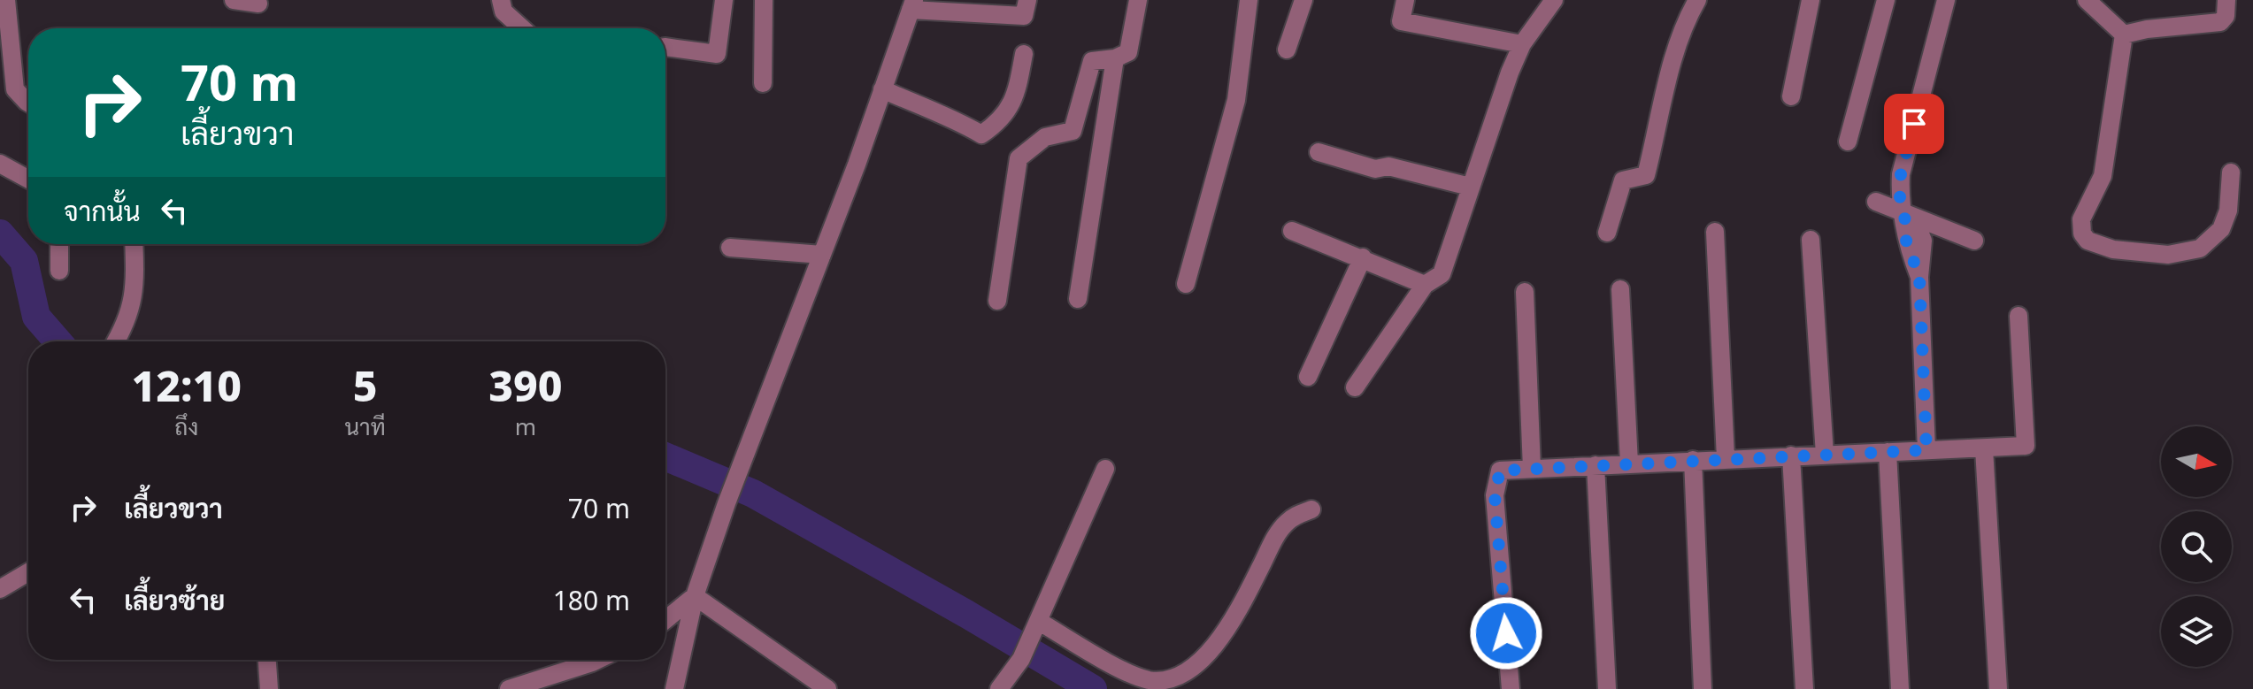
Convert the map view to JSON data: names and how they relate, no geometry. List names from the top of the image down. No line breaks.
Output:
{"north":"right","page":{"turn":["70 m","เลี้ยวขวา"],"then":"จากนั้น","eta":["12:10","ถึง","5","นาที","390","m"],"list":[{"name":"เลี้ยวขวา","value":"70 m"},{"name":"เลี้ยวซ้าย","value":"180 m"}]}}
